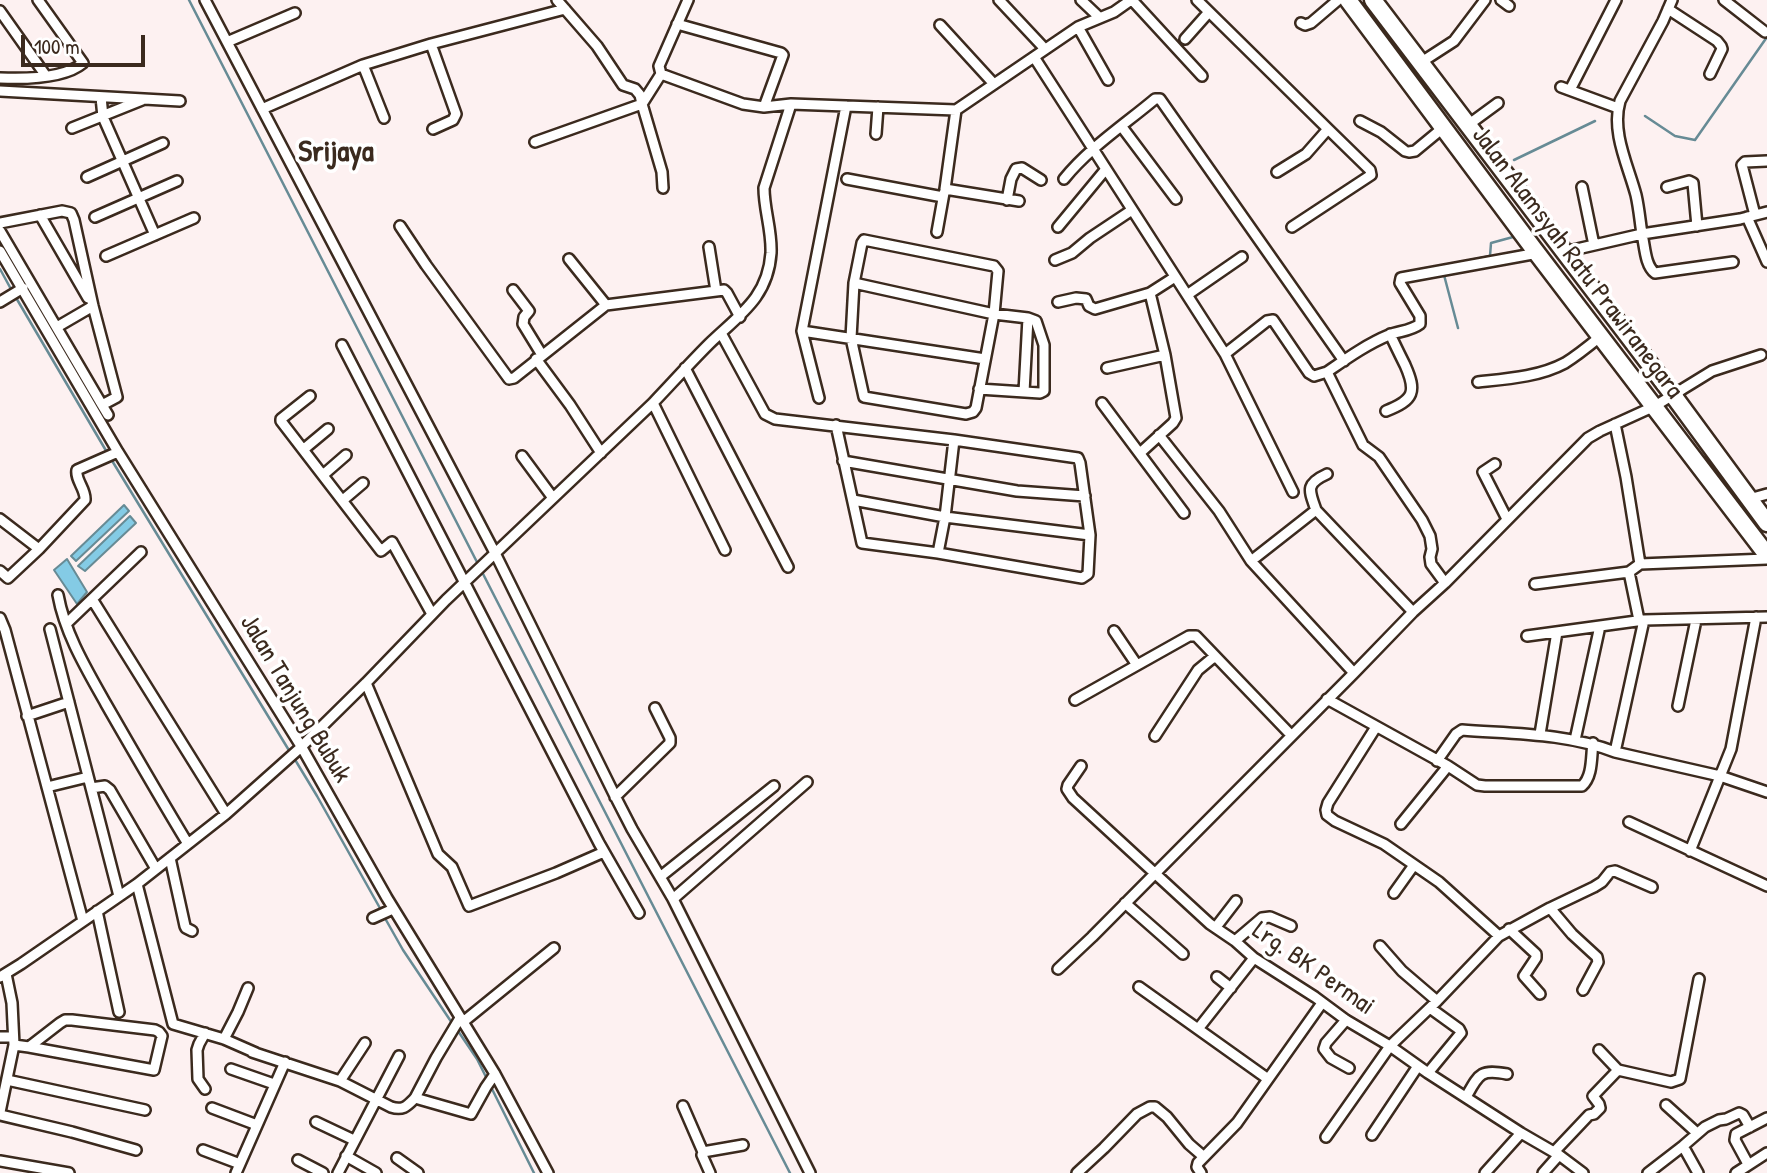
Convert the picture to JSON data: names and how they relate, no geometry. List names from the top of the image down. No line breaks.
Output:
{"streets":{"highway":["Jalan Alamsyah Ratu Prawiranegara"],"street":["Jalan Tanjung Bubuk","Lrg. BK Permai"]},"districts":["Srijaya"],"scale_bar":"100 m"}
